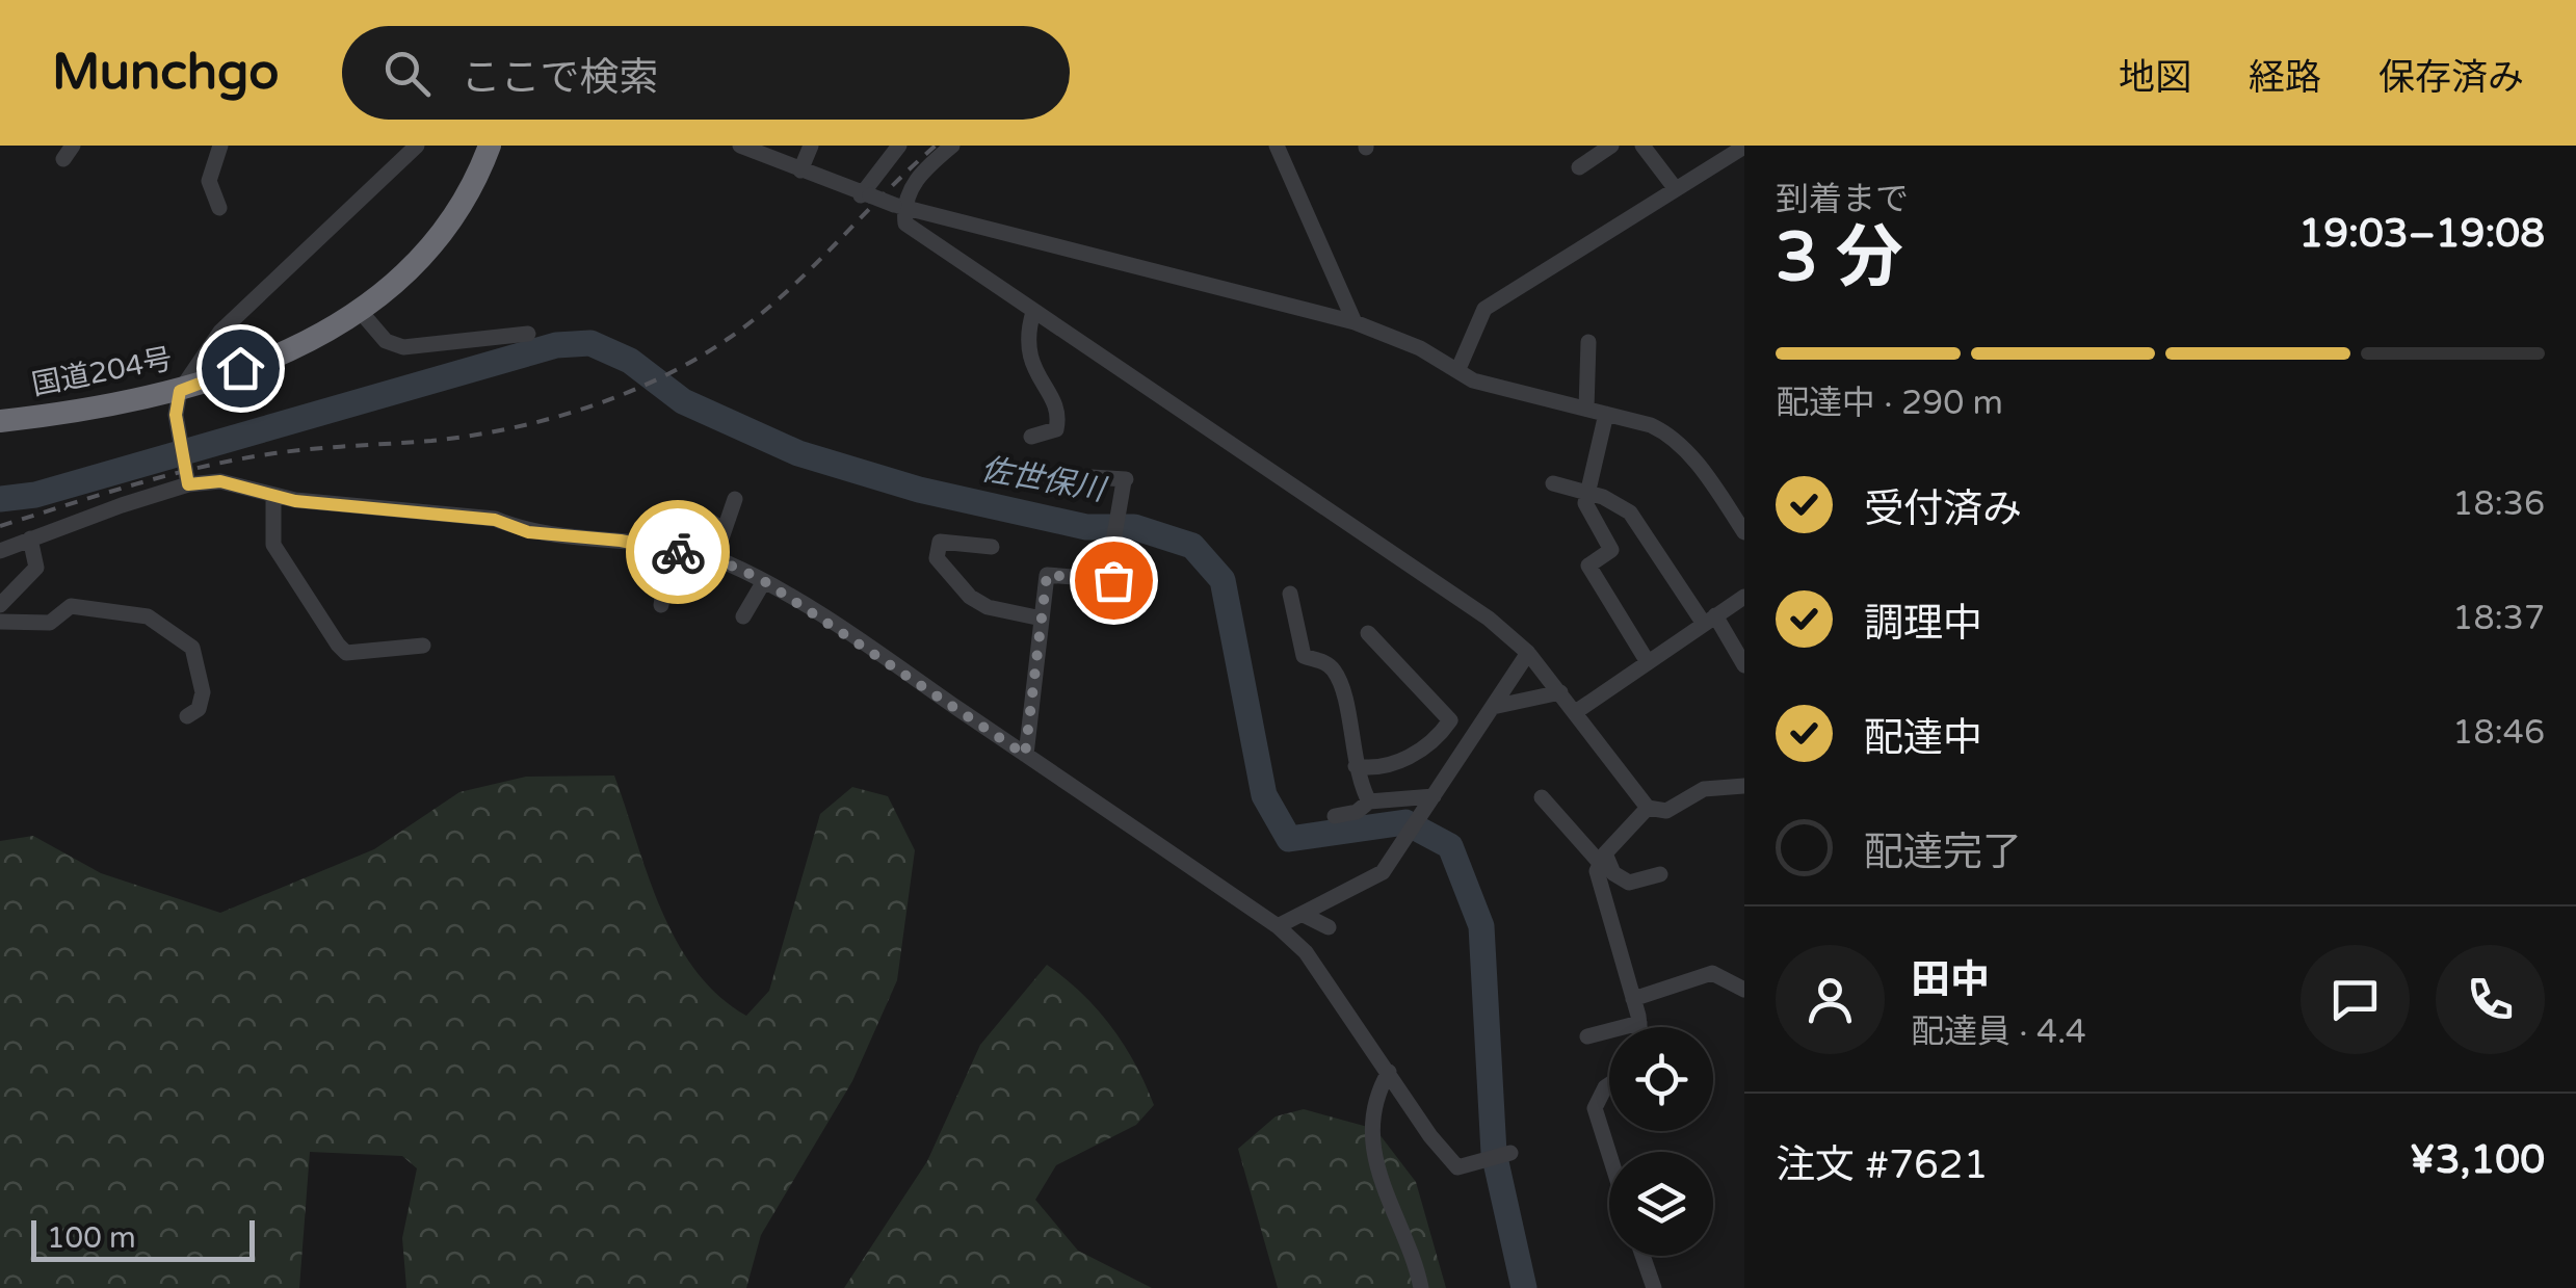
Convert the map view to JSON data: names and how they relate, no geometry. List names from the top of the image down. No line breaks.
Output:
{"streets":{"highway":["国道204号"]},"water":["佐世保川"],"scale_bar":"100 m","page":{"header":"Munchgo","search":"ここで検索","nav":["地図","経路","保存済み"],"heading":["3 分","到着まで","19:03–19:08"],"panel":["田中","配達員 · 4.4","注文 #7621","¥3,100"],"bar":"配達中 · 290 m","list":[["受付済み","18:36"],["調理中","18:37"],["配達中","18:46"],"配達完了"],"scale":"100 m"}}
